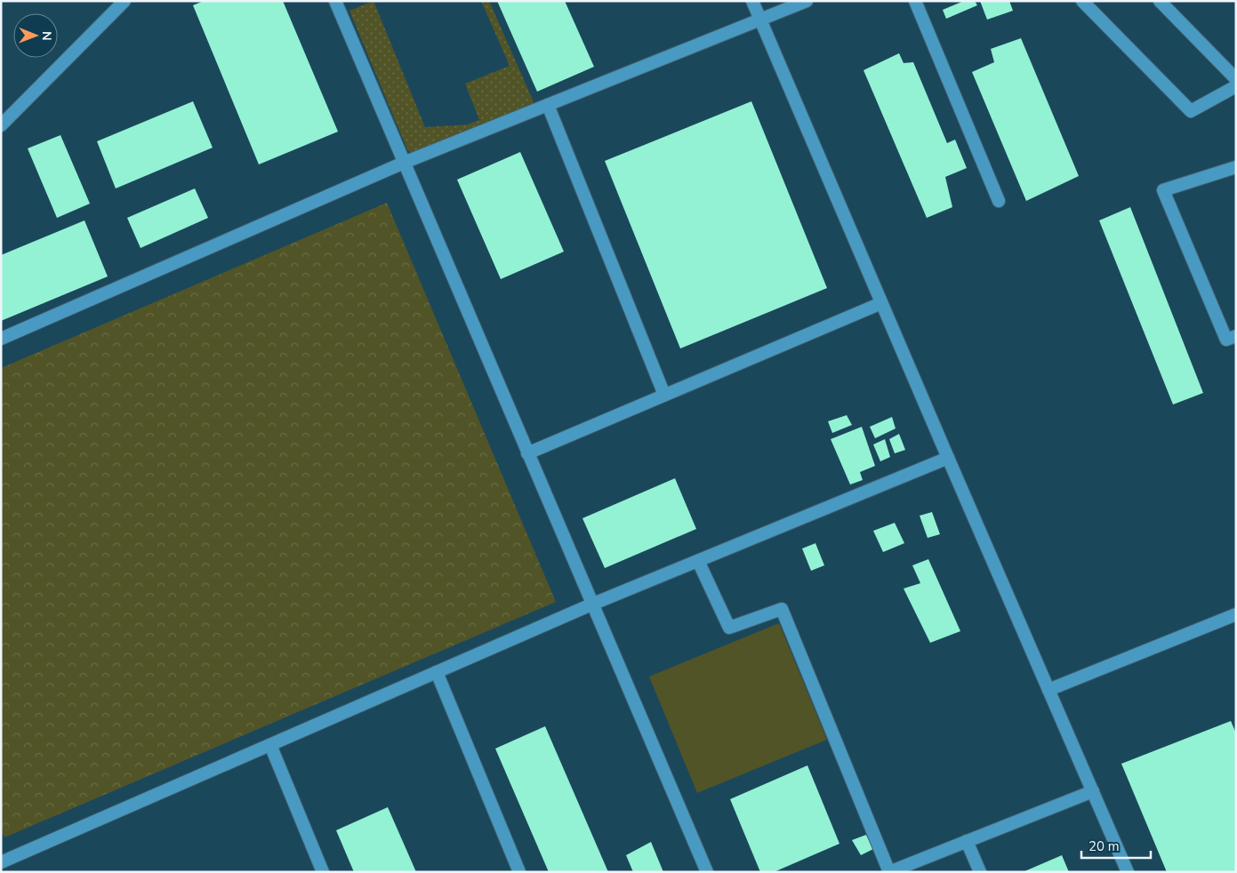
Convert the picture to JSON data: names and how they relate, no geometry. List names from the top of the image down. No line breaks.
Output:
{"scale_bar":"20 m","north":"right"}
